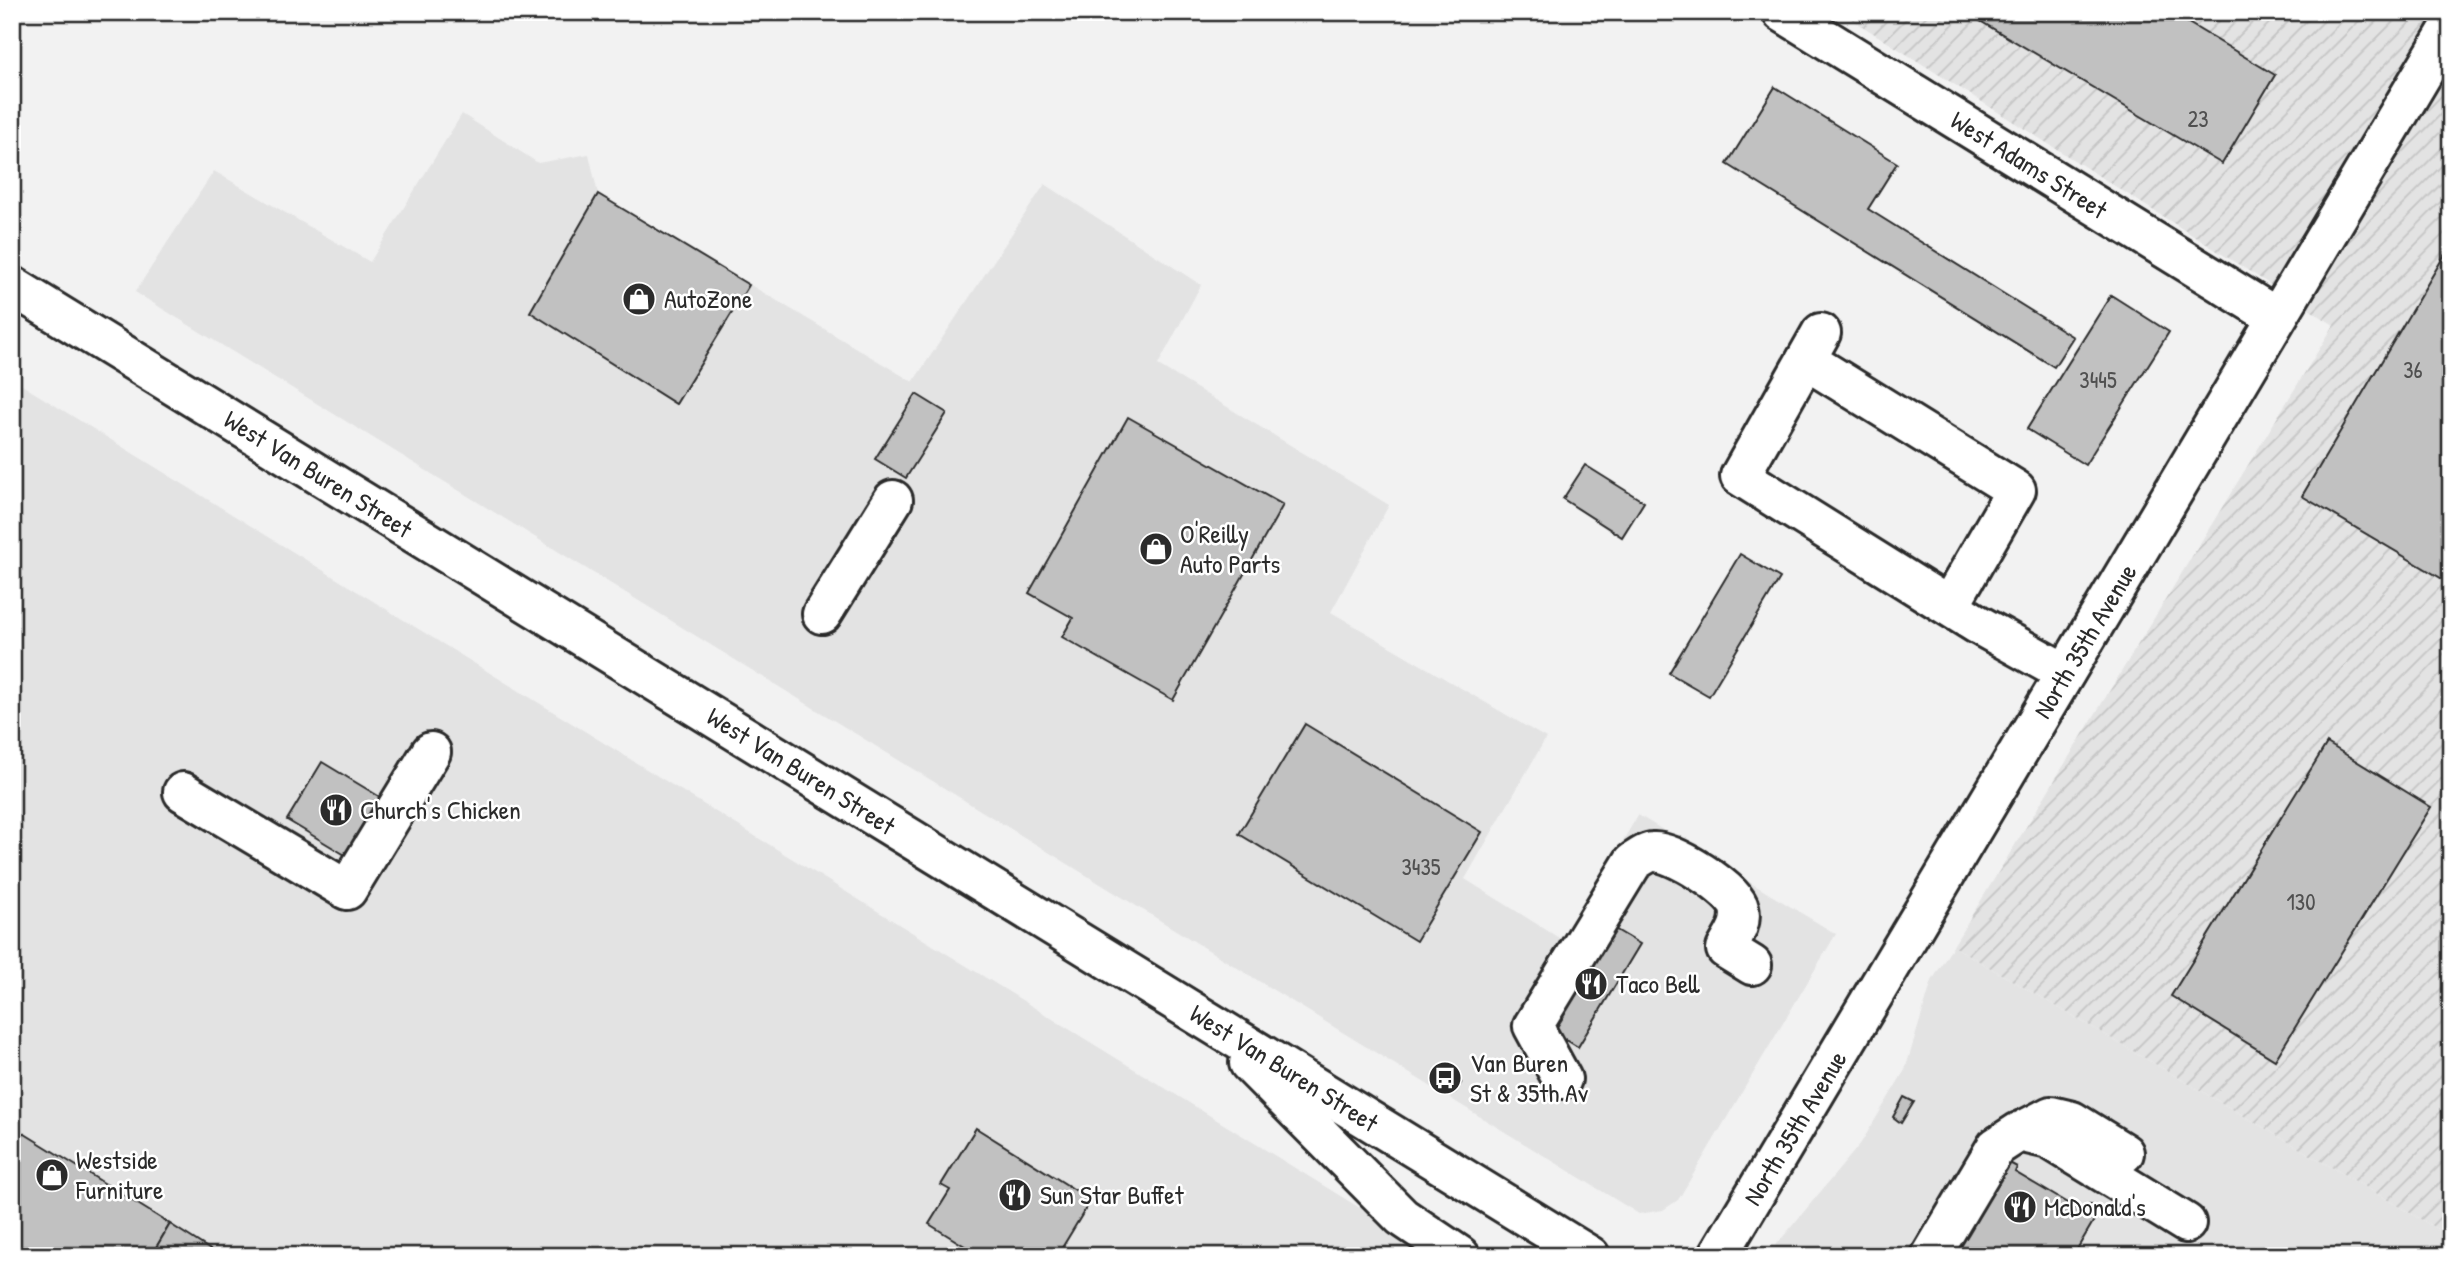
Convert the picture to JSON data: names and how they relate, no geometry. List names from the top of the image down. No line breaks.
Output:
{"streets":{"main road":["West Adams Street","West Van Buren Street","North 35th Avenue"]},"crossings":[["West Adams Street","North 35th Avenue"]],"places":{"shop":["AutoZone","O'Reilly Auto Parts","Westside Furniture"],"restaurant":["Church's Chicken","Taco Bell","Sun Star Buffet","McDonald's"],"bus stop":["Van Buren St & 35th Av"]},"house_numbers":["23","36","3445","3435","130"]}
